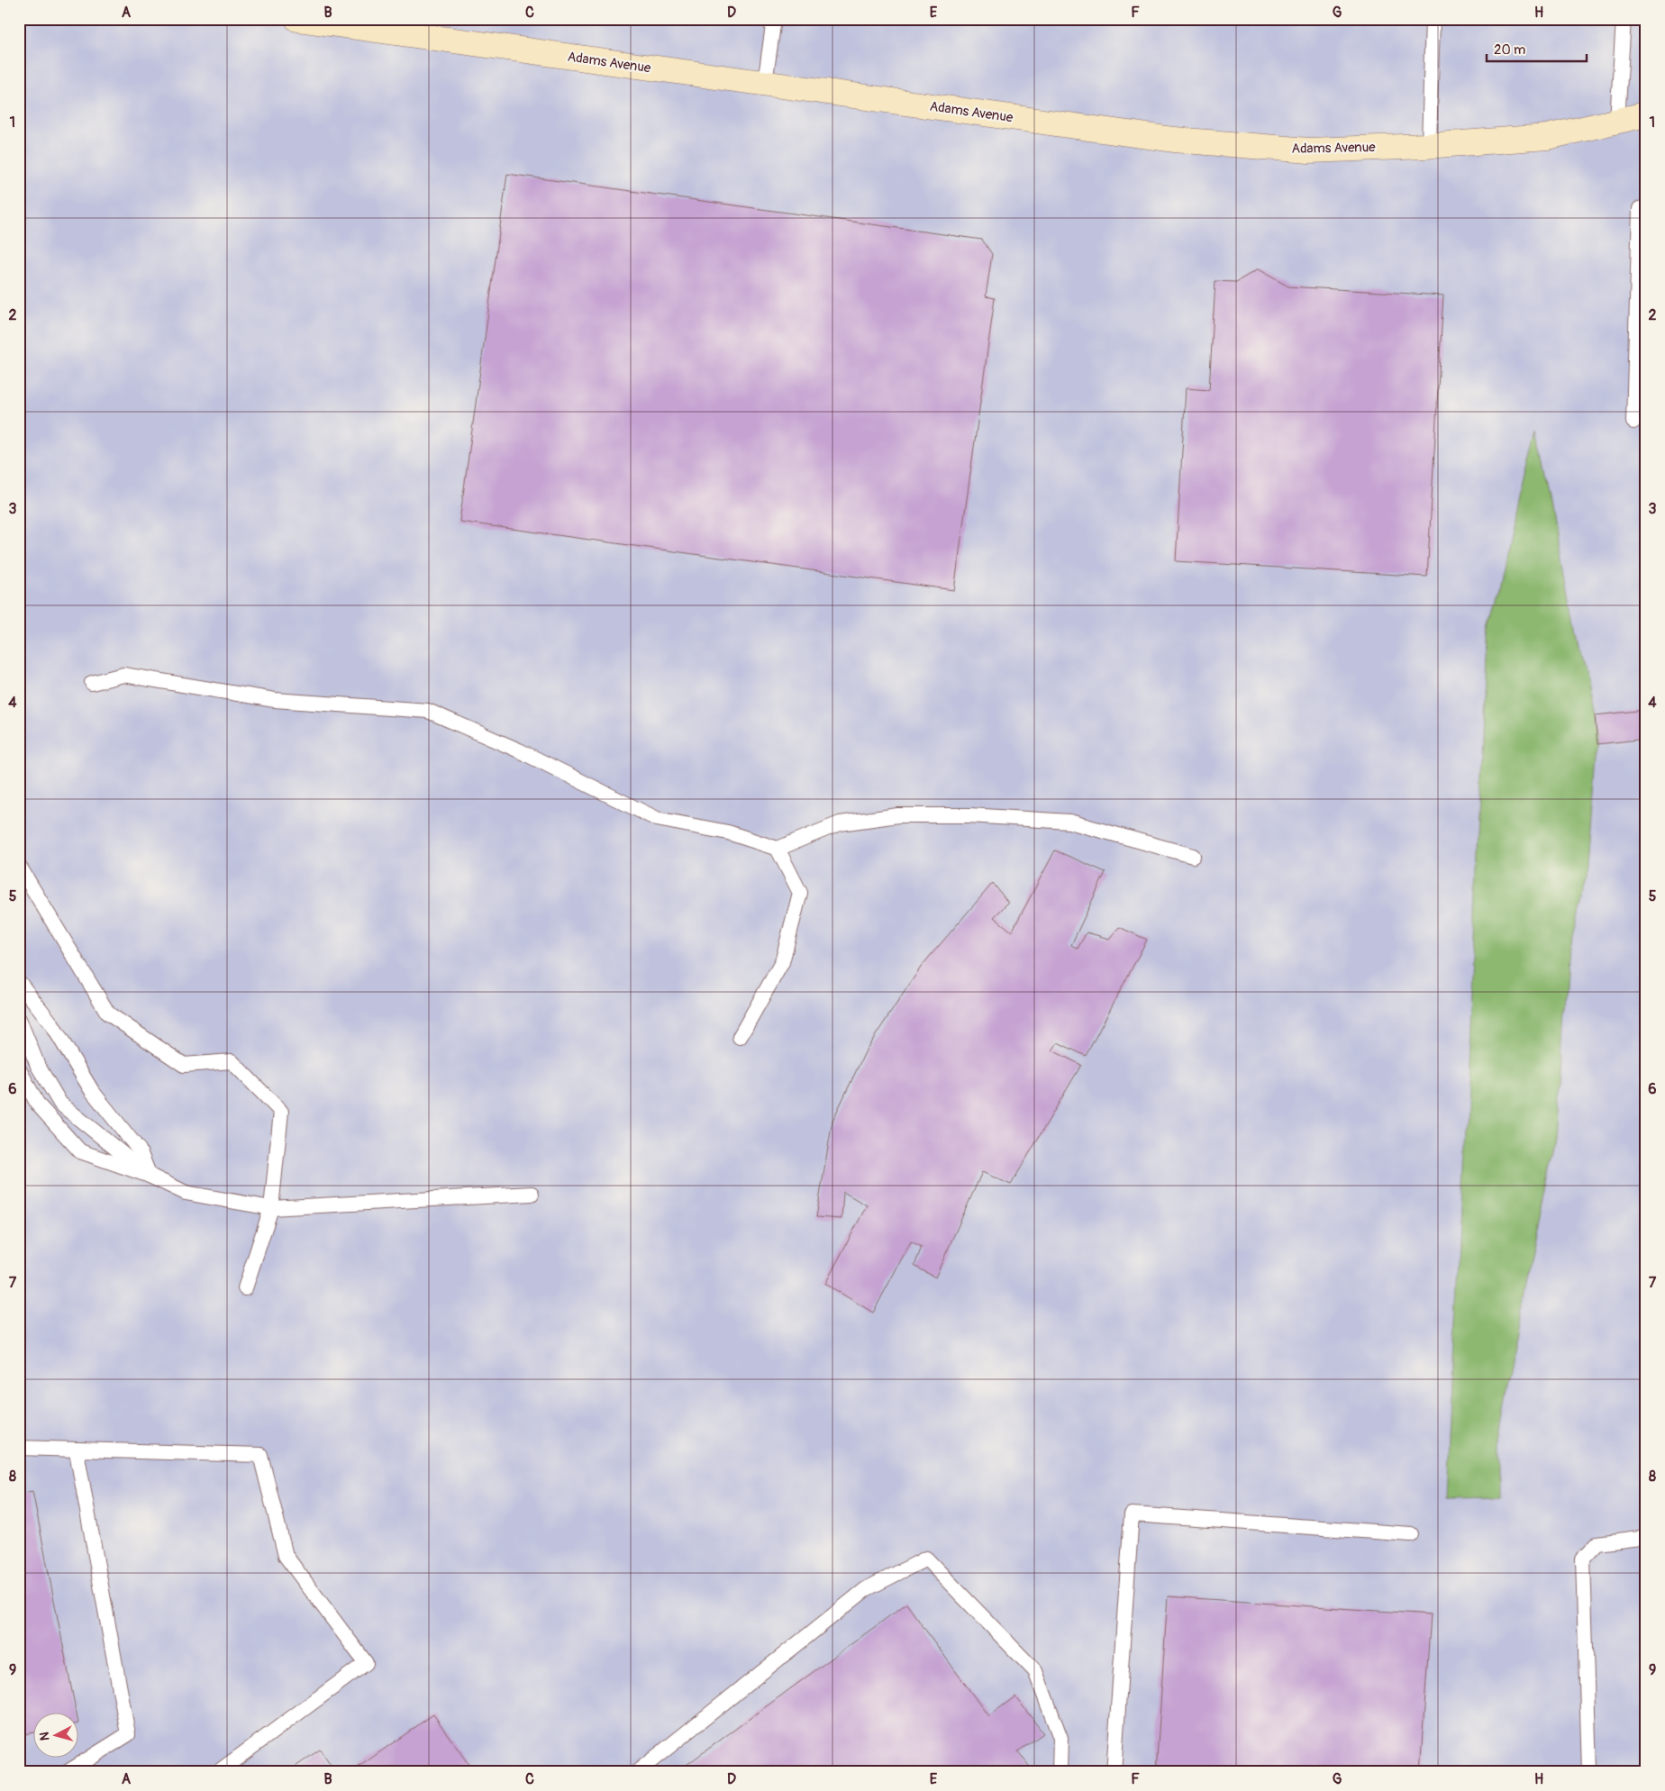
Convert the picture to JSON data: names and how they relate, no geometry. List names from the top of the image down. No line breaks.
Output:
{"streets":{"street":["Adams Avenue"]},"scale_bar":"20 m","north":"left","grid":{"columns":["A","B","C","D","E","F","G","H"],"rows":["1","2","3","4","5","6","7","8","9"]}}
